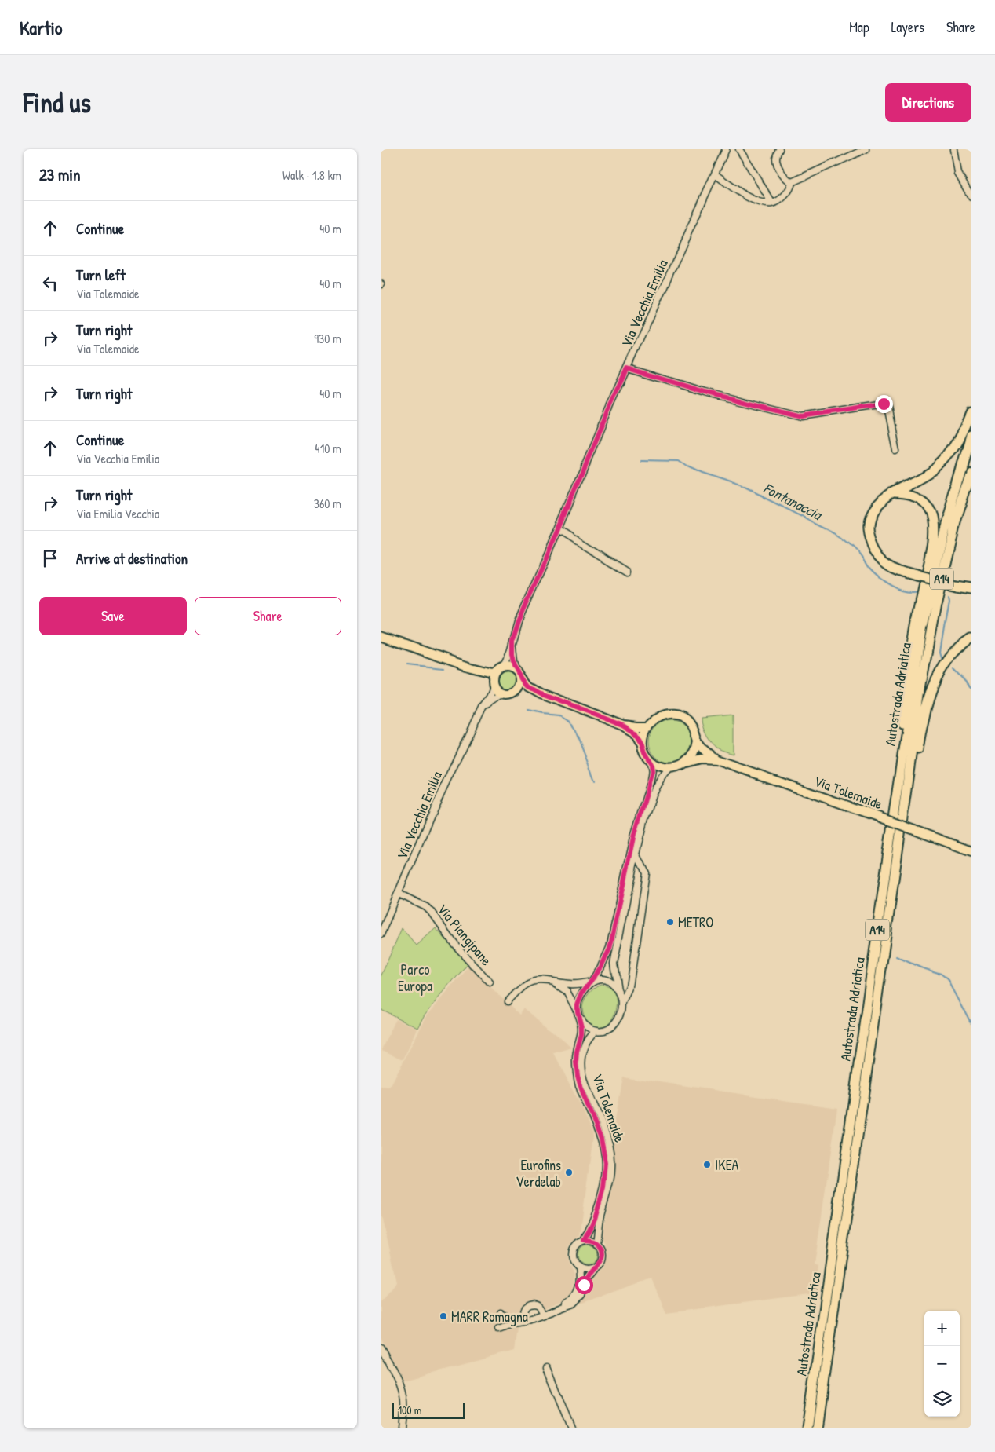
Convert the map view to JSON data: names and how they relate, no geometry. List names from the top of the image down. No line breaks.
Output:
{"streets":{"highway":["A14","Autostrada Adriatica"],"main road":["Via Tolemaide"],"street":["Via Vecchia Emilia","Via Piangipane"]},"crossings":[["Via Vecchia Emilia","Via Piangipane"]],"water":["Fontanaccia"],"parks":["Parco Europa"],"places":["METRO","IKEA","Eurofins Verdelab","MARR Romagna"],"scale_bar":"100 m","page":{"header":"Kartio","nav":["Map","Layers","Share"],"buttons":["Directions",["Save","Share"]],"title":"Find us","heading":["23 min","Walk · 1.8 km"],"list":[["Continue","40 m"],["Turn left","Via Tolemaide","40 m"],["Turn right","Via Tolemaide","930 m"],["Turn right","40 m"],["Continue","Via Vecchia Emilia","410 m"],["Turn right","Via Emilia Vecchia","360 m"],"Arrive at destination"],"map_buttons":["+","−"],"scale":"100 m"}}
